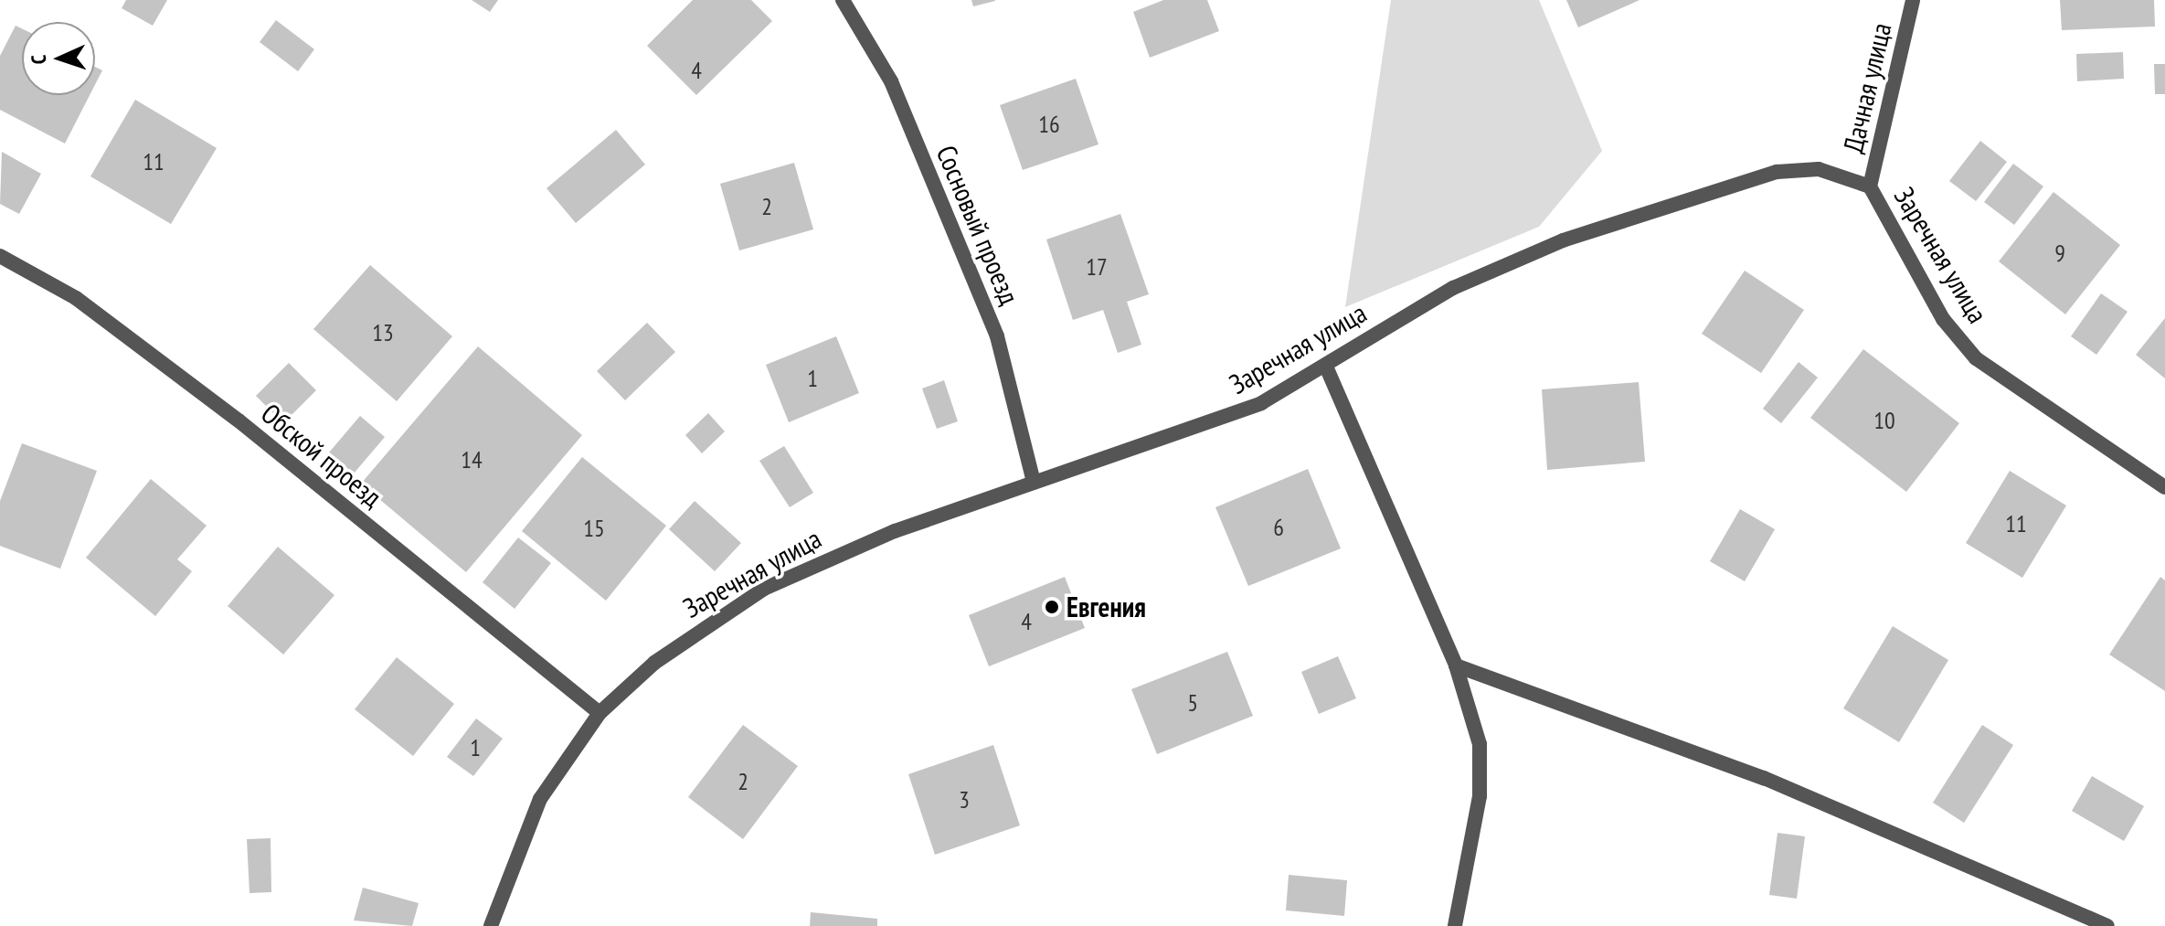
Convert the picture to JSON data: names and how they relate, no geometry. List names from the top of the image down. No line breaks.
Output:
{"streets":{"street":["Дачная улица","Сосновый проезд","Заречная улица","Обской проезд"]},"crossings":[["Дачная улица","Заречная улица"],["Сосновый проезд","Заречная улица"],["Заречная улица","Обской проезд"]],"places":["Евгения"],"house_numbers":["4","16","11","2","9","17","13","1","10","14","11","6","15","4","5","1","2","3"],"north":"left"}
